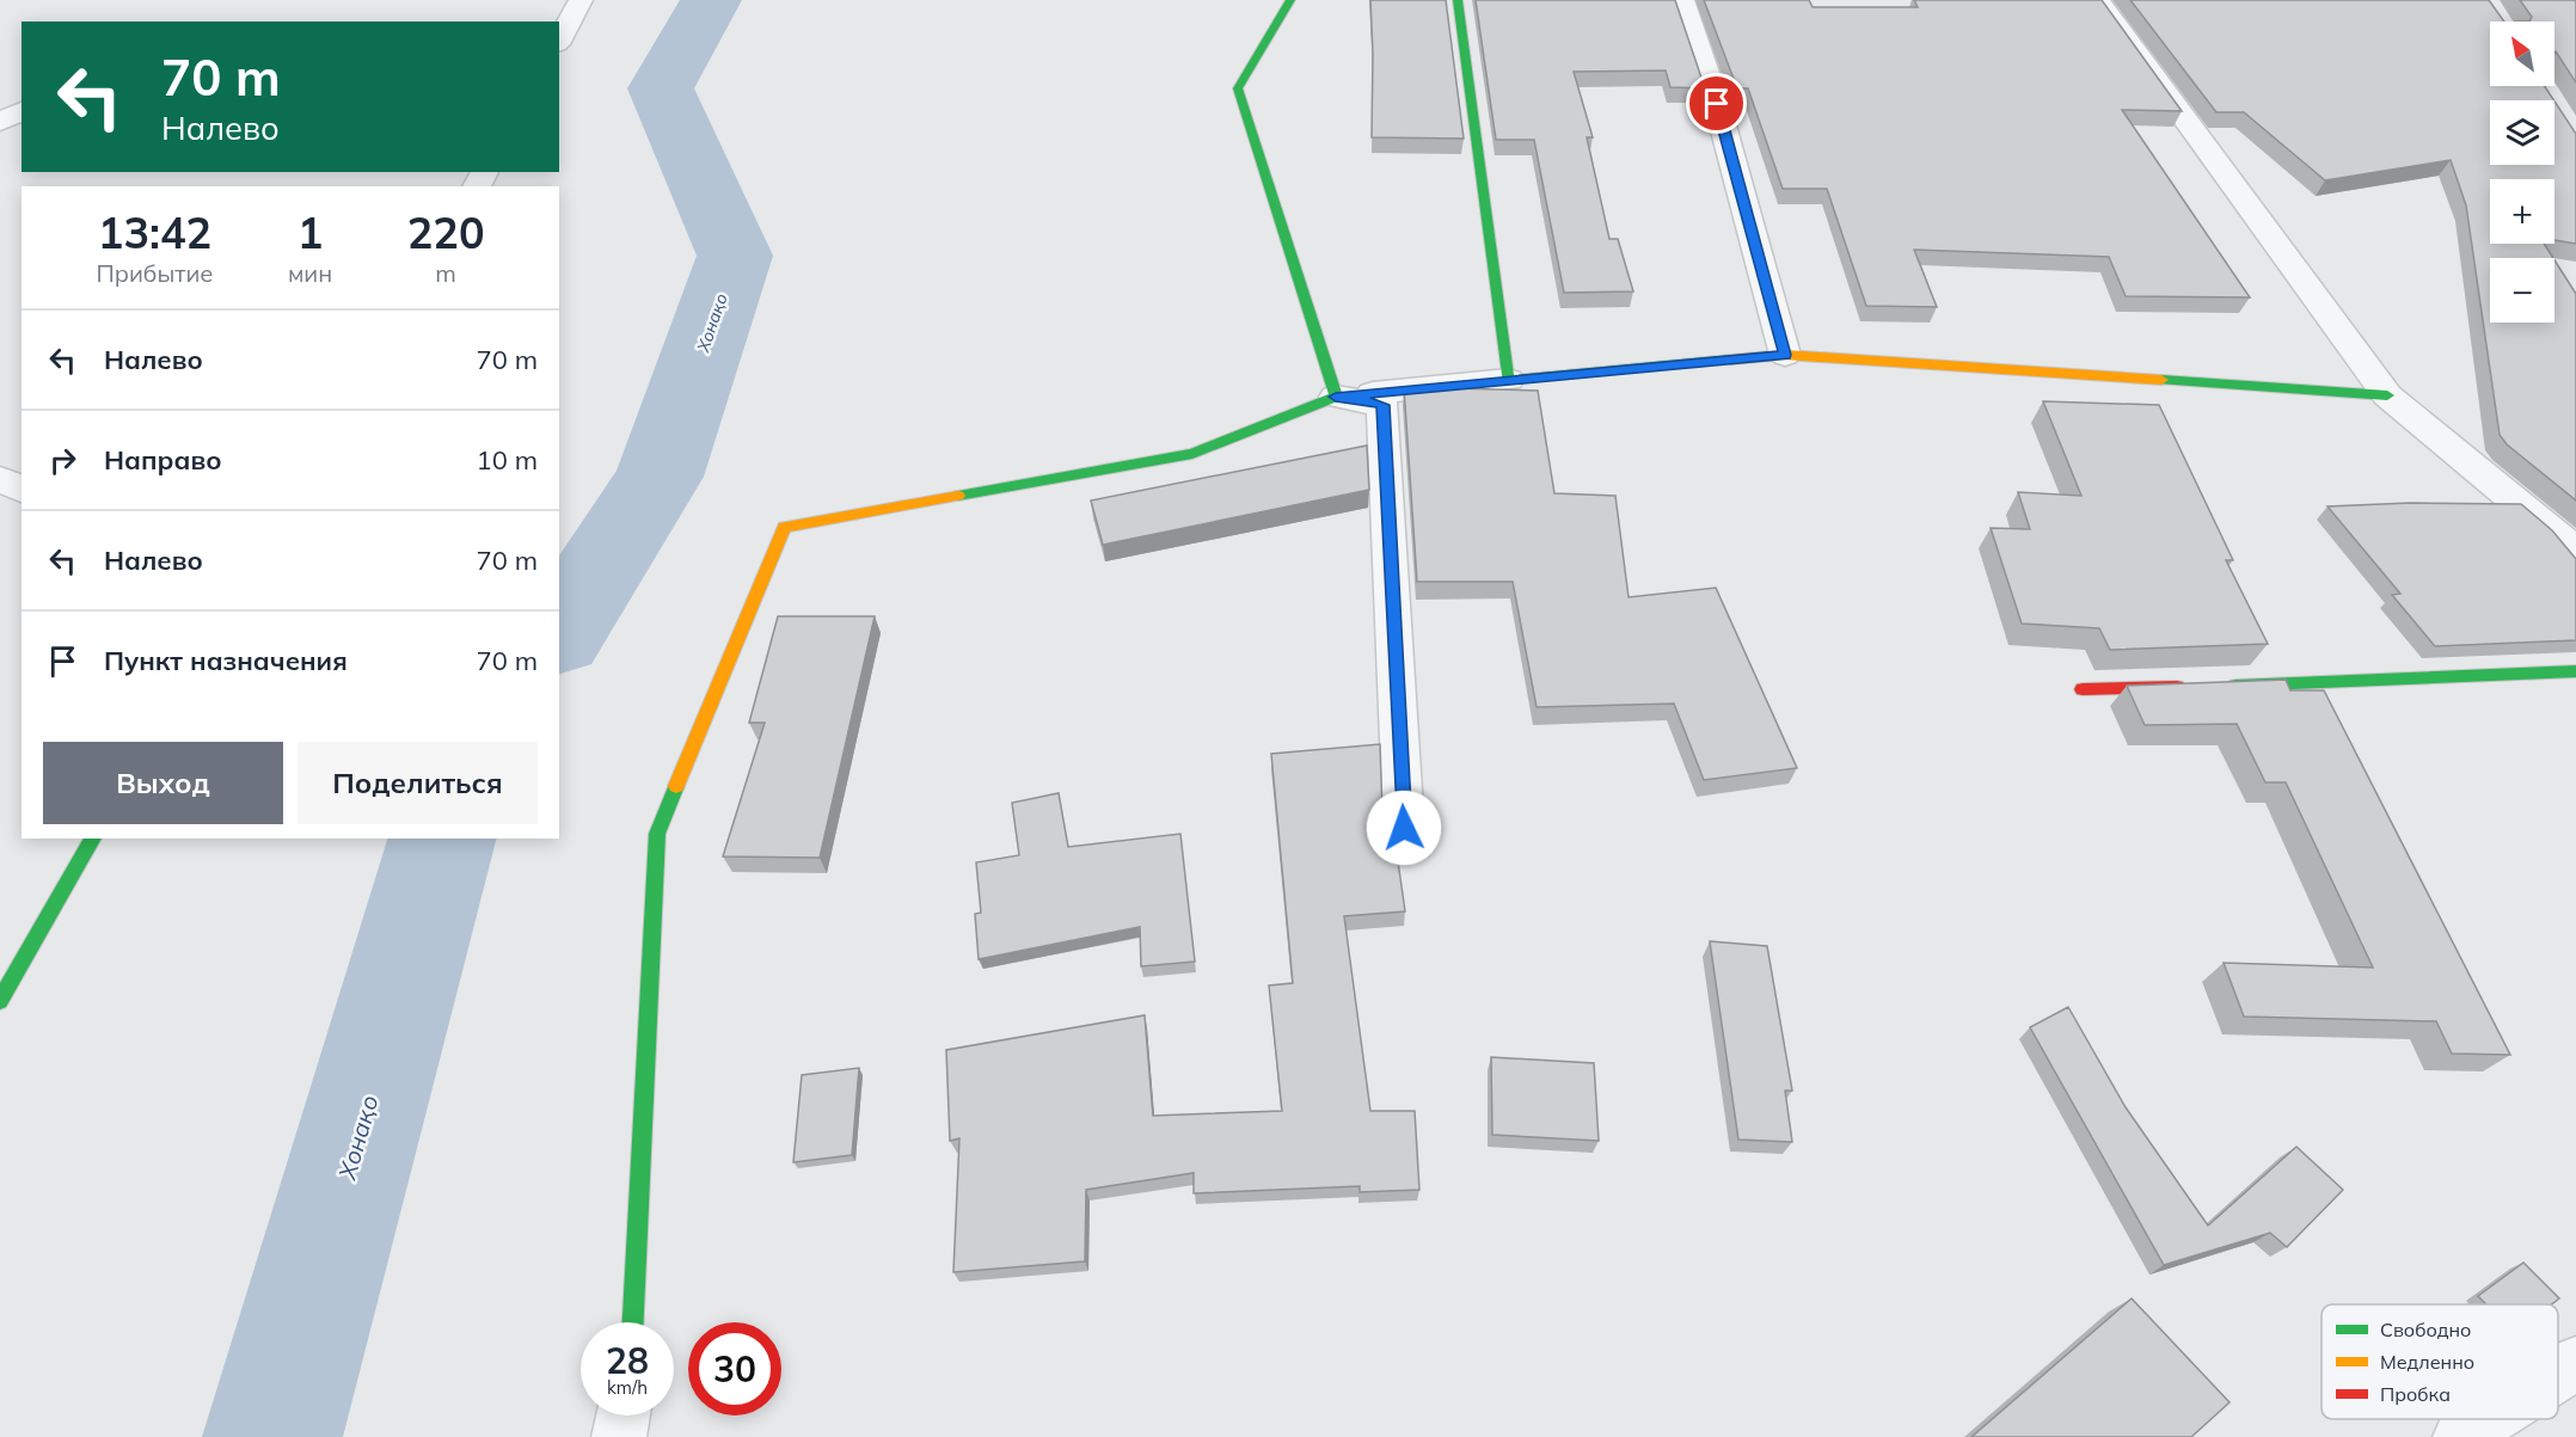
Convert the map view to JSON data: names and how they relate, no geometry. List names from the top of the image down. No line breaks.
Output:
{"water":["Хонақо"],"legend":["Свободно","Медленно","Пробка"],"north":"top left","page":{"map_buttons":["+","−"],"turn":["70 m","Налево"],"eta":["13:42","Прибытие","1","мин","220","m"],"list":[{"name":"Налево","value":"70 m"},{"name":"Направо","value":"10 m"},{"name":"Налево","value":"70 m"},{"name":"Пункт назначения","value":"70 m"}],"buttons":["Выход","Поделиться"],"speed":"28 km/h","limit":"30"}}
